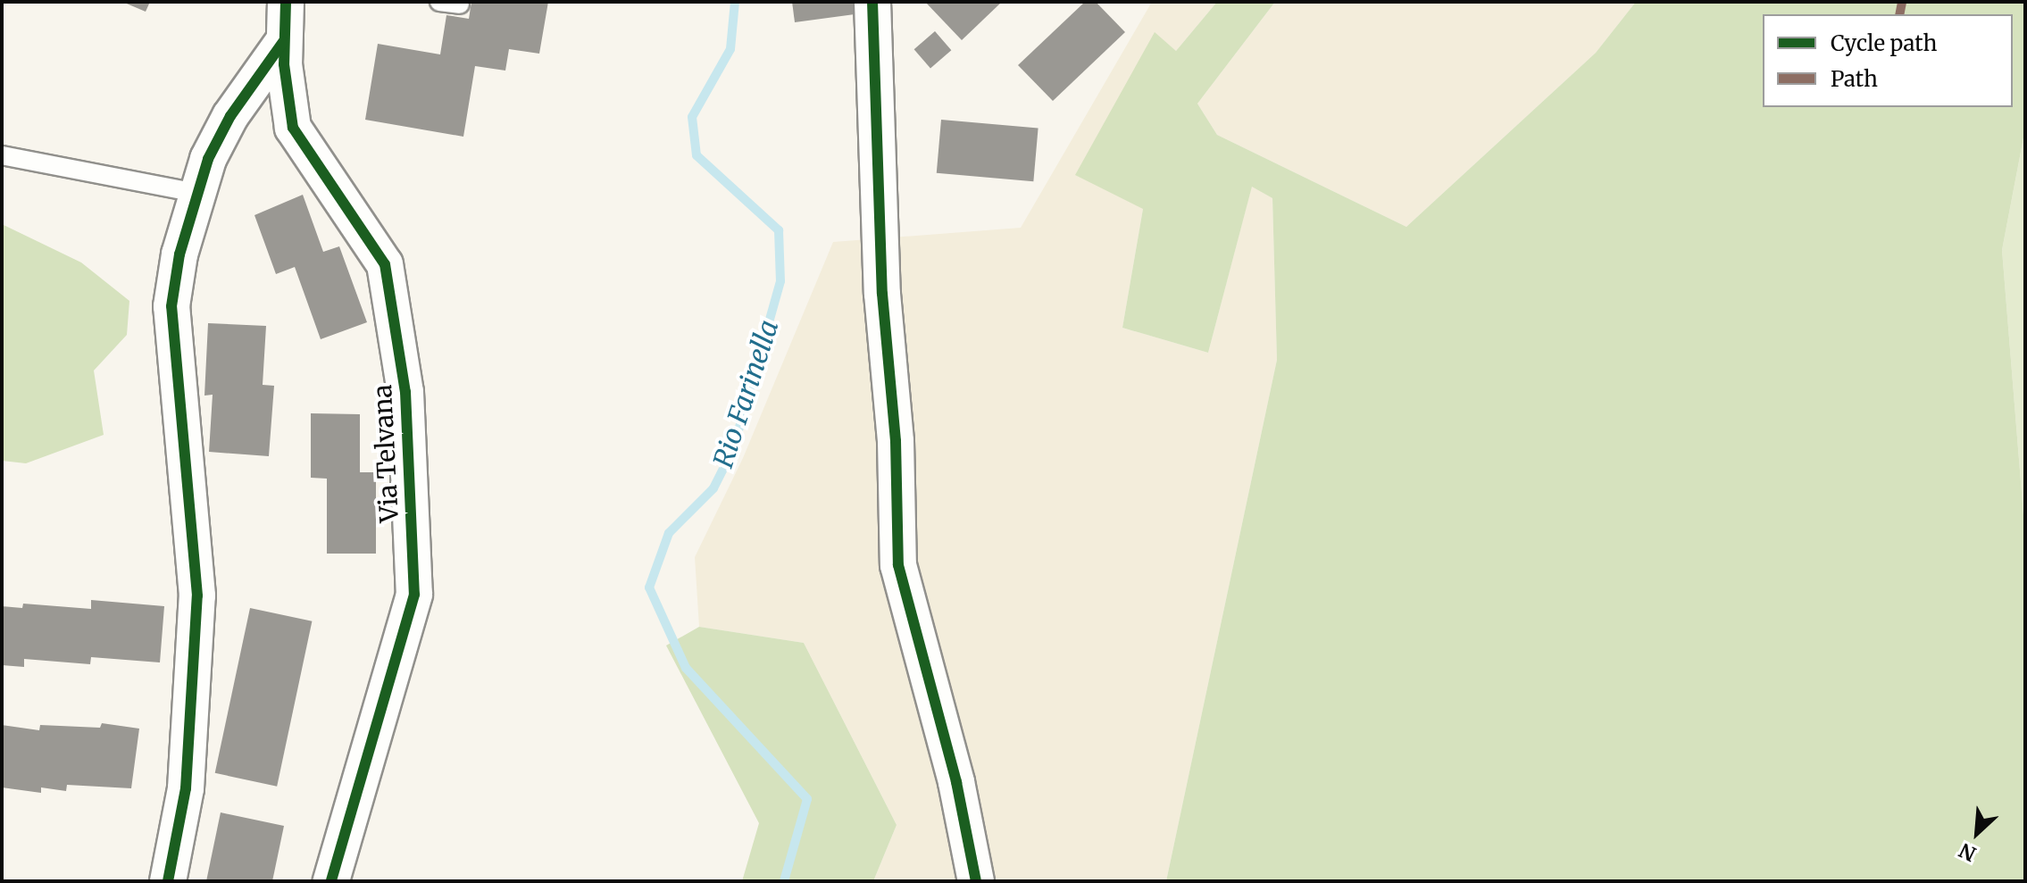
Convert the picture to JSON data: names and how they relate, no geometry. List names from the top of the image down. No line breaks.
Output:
{"streets":{"street":["Via Telvana"]},"water":["Rio Farinella"],"legend":["Cycle path","Path"],"north":"bottom left"}
